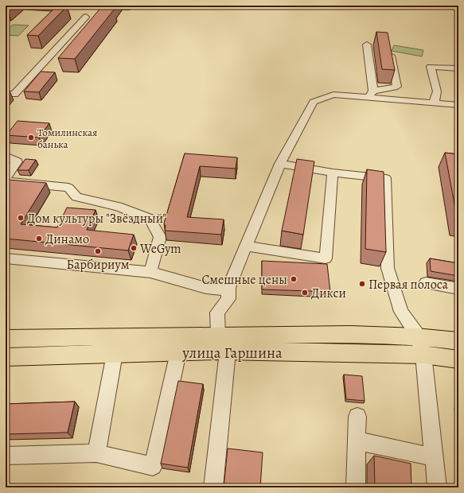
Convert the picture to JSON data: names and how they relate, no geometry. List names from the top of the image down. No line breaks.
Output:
{"streets":{"main road":["улица Гаршина"]},"places":["Томилинская банька","Дом культуры \"Звёздный\"","Динамо","WeGym","Барбириум","Смешные цены","Первая полоса","Дикси"]}
